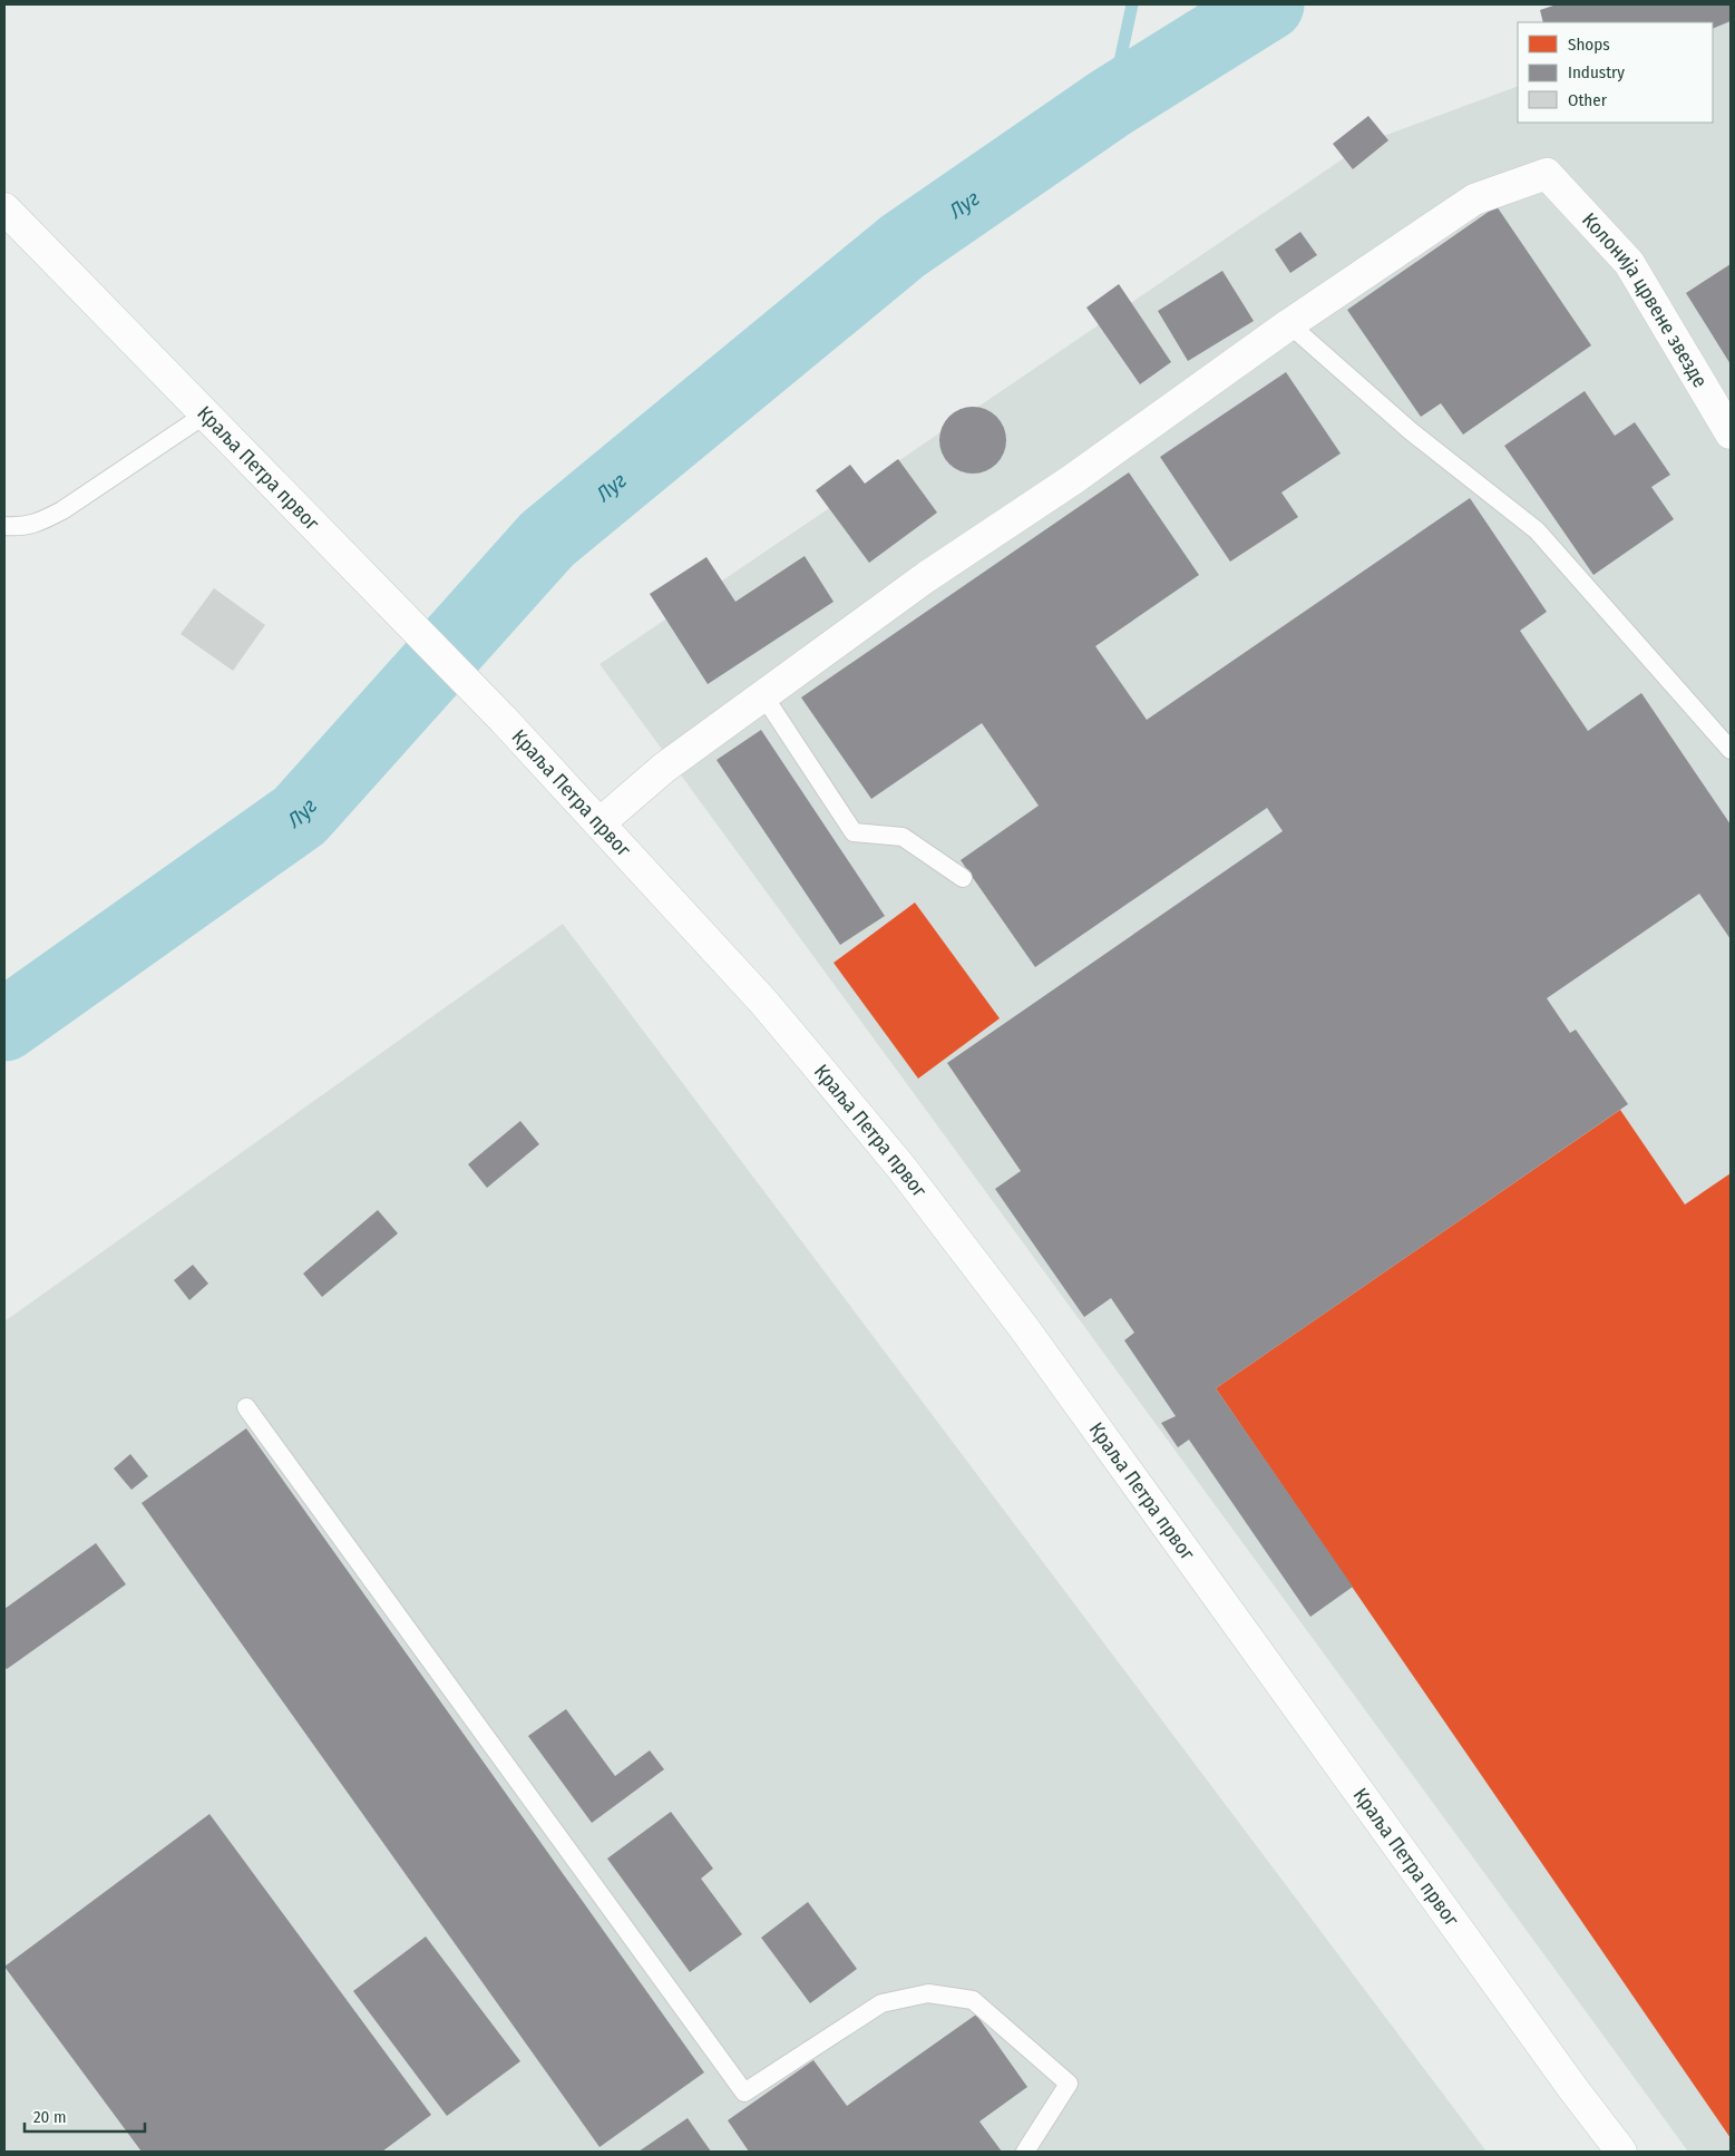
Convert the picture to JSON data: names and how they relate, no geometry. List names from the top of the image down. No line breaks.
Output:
{"streets":{"main road":["Колонија црвене звезде","Краља Петра првог"]},"water":["Луг"],"legend":["Shops","Industry","Other"],"scale_bar":"20 m"}
